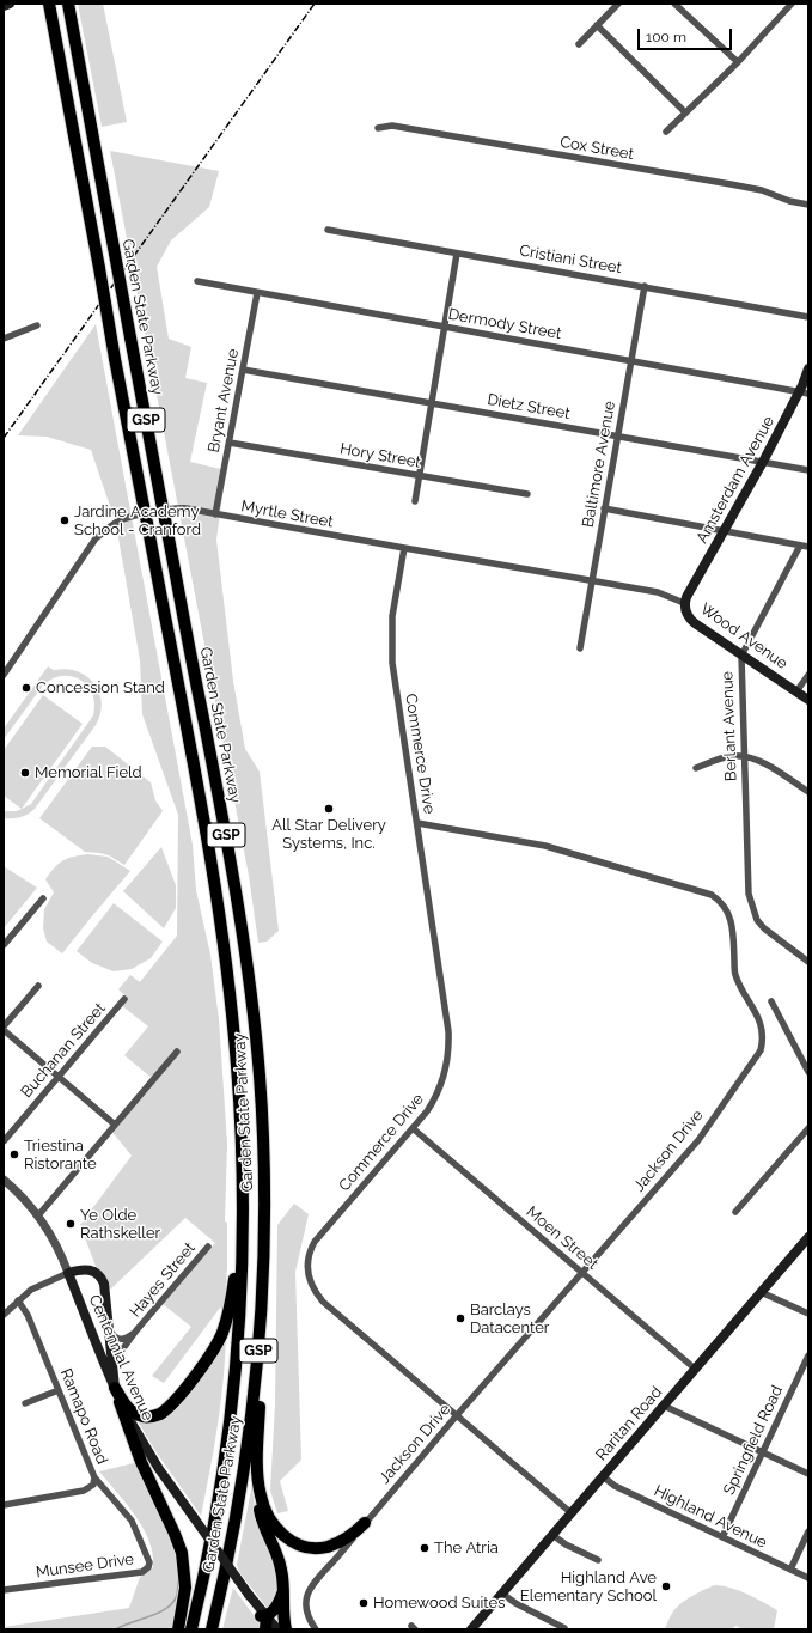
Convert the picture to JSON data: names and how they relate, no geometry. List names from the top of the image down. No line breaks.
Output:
{"streets":{"highway":["Garden State Parkway","GSP"],"main road":["Amsterdam Avenue","Wood Avenue","Centennial Avenue","Raritan Road"],"street":["Cox Street","Cristiani Street","Dermody Street","Bryant Avenue","Dietz Street","Hory Street","Baltimore Avenue","Myrtle Street","Berlant Avenue","Commerce Drive","Buchanan Street","Jackson Drive","Moen Street","Hayes Street","Ramapo Road","Springfield Road","Highland Avenue","Munsee Drive"]},"crossings":[["Cristiani Street","Baltimore Avenue"],["Dermody Street","Bryant Avenue"],["Dermody Street","Baltimore Avenue"],["Dermody Street","Amsterdam Avenue"],["Bryant Avenue","Dietz Street"],["Bryant Avenue","Hory Street"],["Bryant Avenue","Myrtle Street"],["Dietz Street","Baltimore Avenue"],["Dietz Street","Amsterdam Avenue"],["Baltimore Avenue","Myrtle Street"],["Amsterdam Avenue","Wood Avenue"],["Myrtle Street","Wood Avenue"],["Myrtle Street","Commerce Drive"],["Wood Avenue","Berlant Avenue"],["Commerce Drive","Jackson Drive"],["Commerce Drive","Moen Street"],["Commerce Drive","Raritan Road"],["Jackson Drive","Moen Street"],["Moen Street","Raritan Road"],["Ramapo Road","Munsee Drive"],["Raritan Road","Highland Avenue"],["Springfield Road","Highland Avenue"]],"places":["Jardine Academy School - Cranford","Concession Stand","Memorial Field","All Star Delivery Systems, Inc.","Triestina Ristorante","Ye Olde Rathskeller","Barclays Datacenter","The Atria","Highland Ave Elementary School","Homewood Suites"],"scale_bar":"100 m"}
